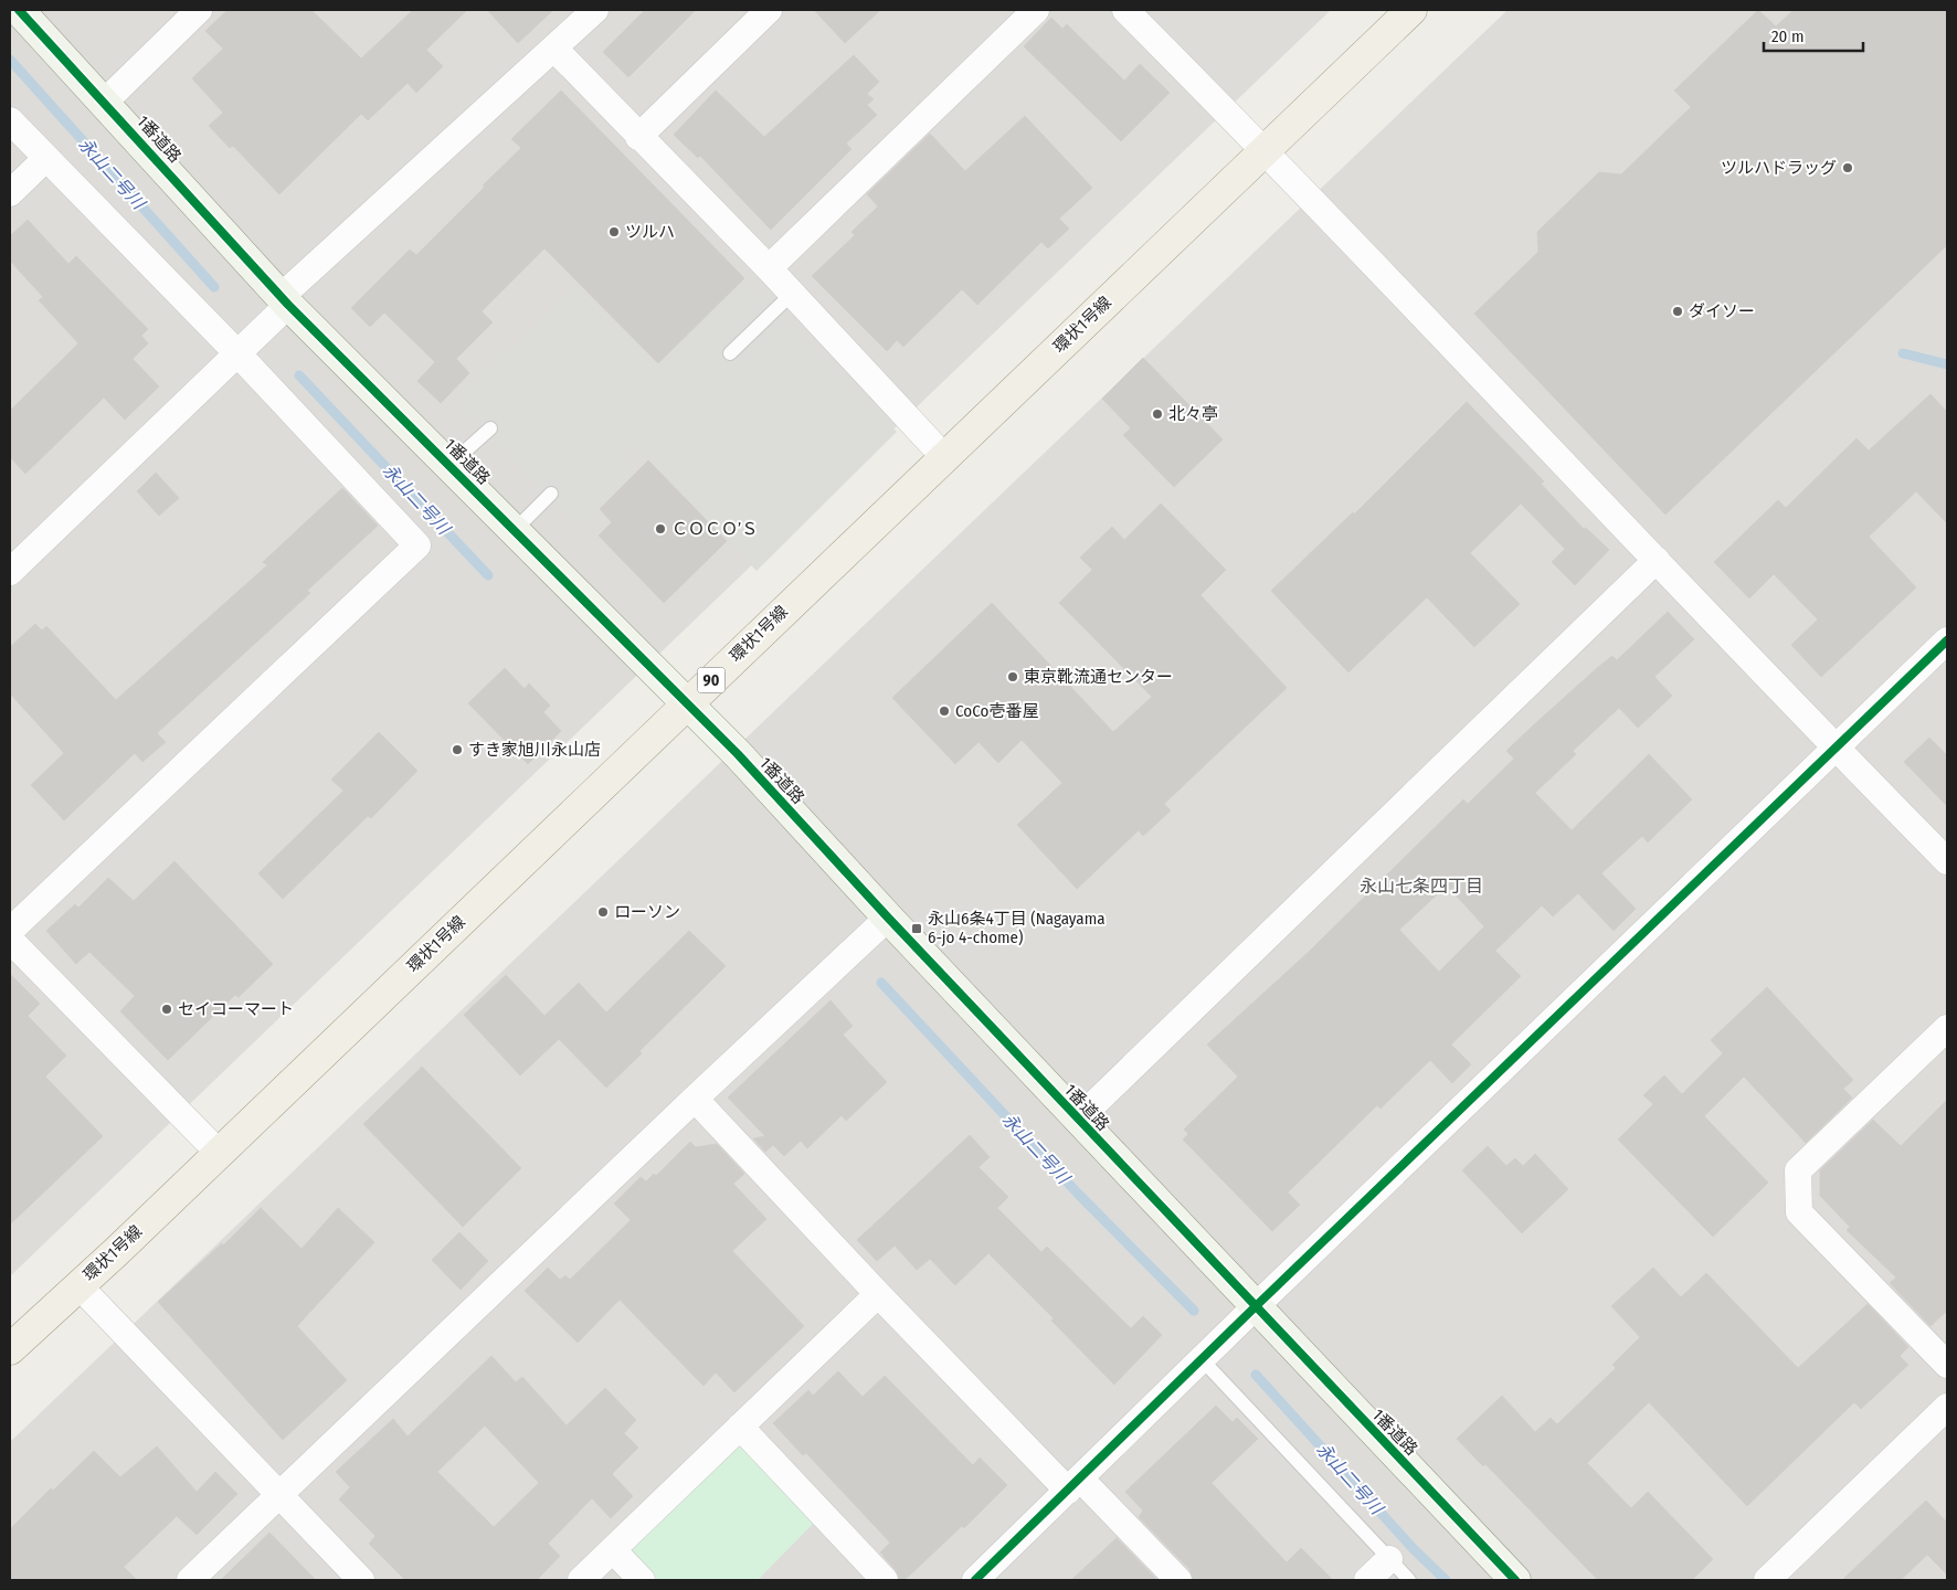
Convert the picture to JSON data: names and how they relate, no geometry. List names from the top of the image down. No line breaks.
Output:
{"streets":{"main road":["環状1号線","90"],"street":["1番道路"]},"crossings":[["1番道路","環状1号線"]],"districts":["永山七条四丁目"],"water":["永山二号川"],"places":{"other":["ツルハドラッグ","ツルハ","ダイソー","北々亭","ＣＯＣＯ’Ｓ","東京靴流通センター","CoCo壱番屋","すき家旭川永山店","ローソン","セイコーマート"],"transit":["永山6条4丁目 (Nagayama 6-jo 4-chome)"]},"scale_bar":"20 m"}
